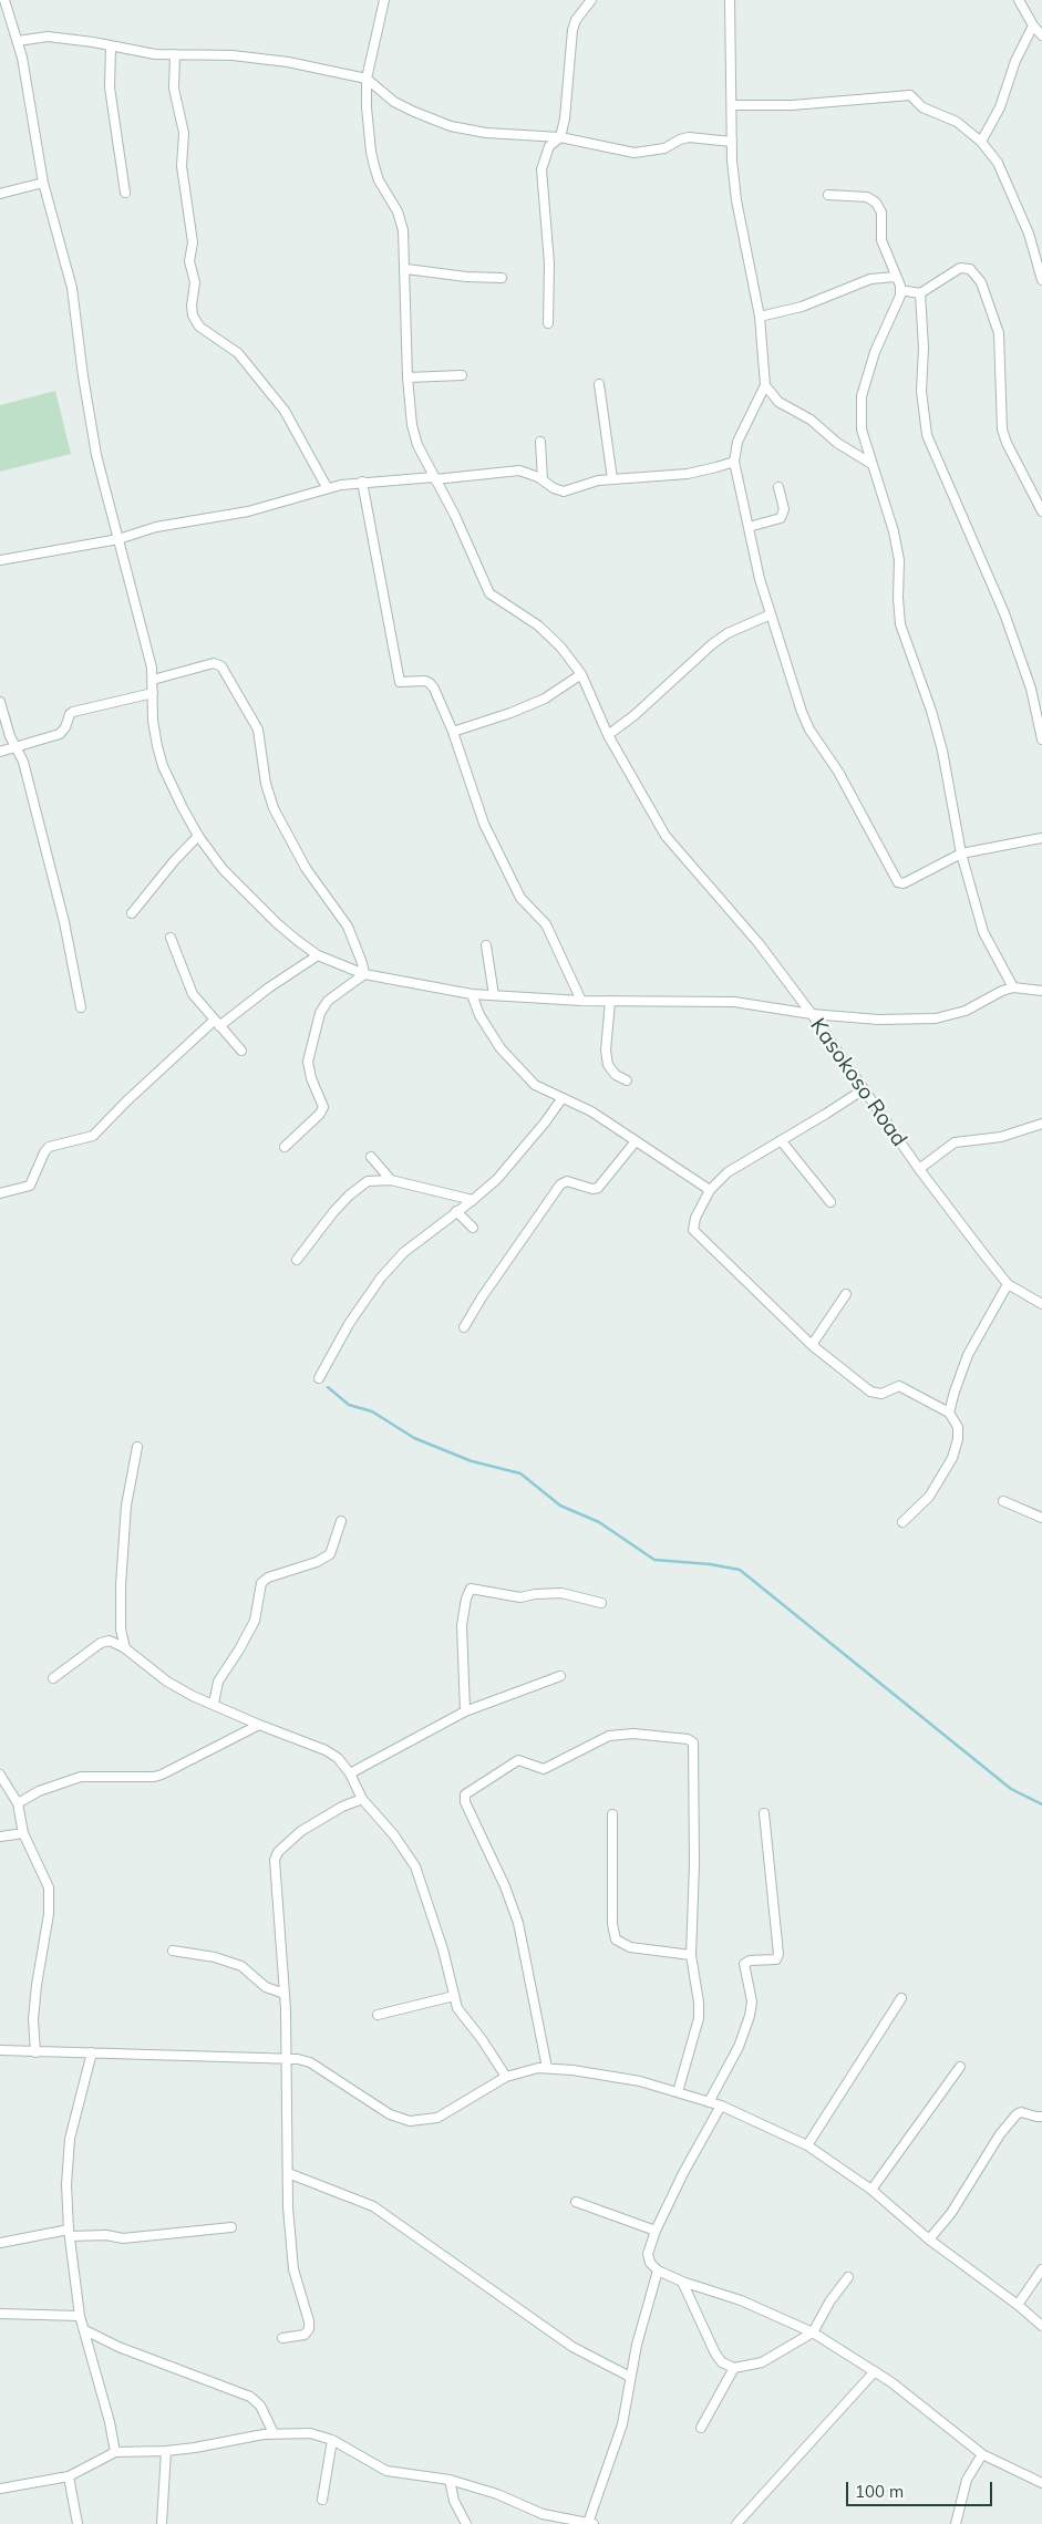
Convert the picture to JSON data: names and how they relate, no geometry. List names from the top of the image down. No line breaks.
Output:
{"streets":{"street":["Kasokoso Road"]},"scale_bar":"100 m"}
